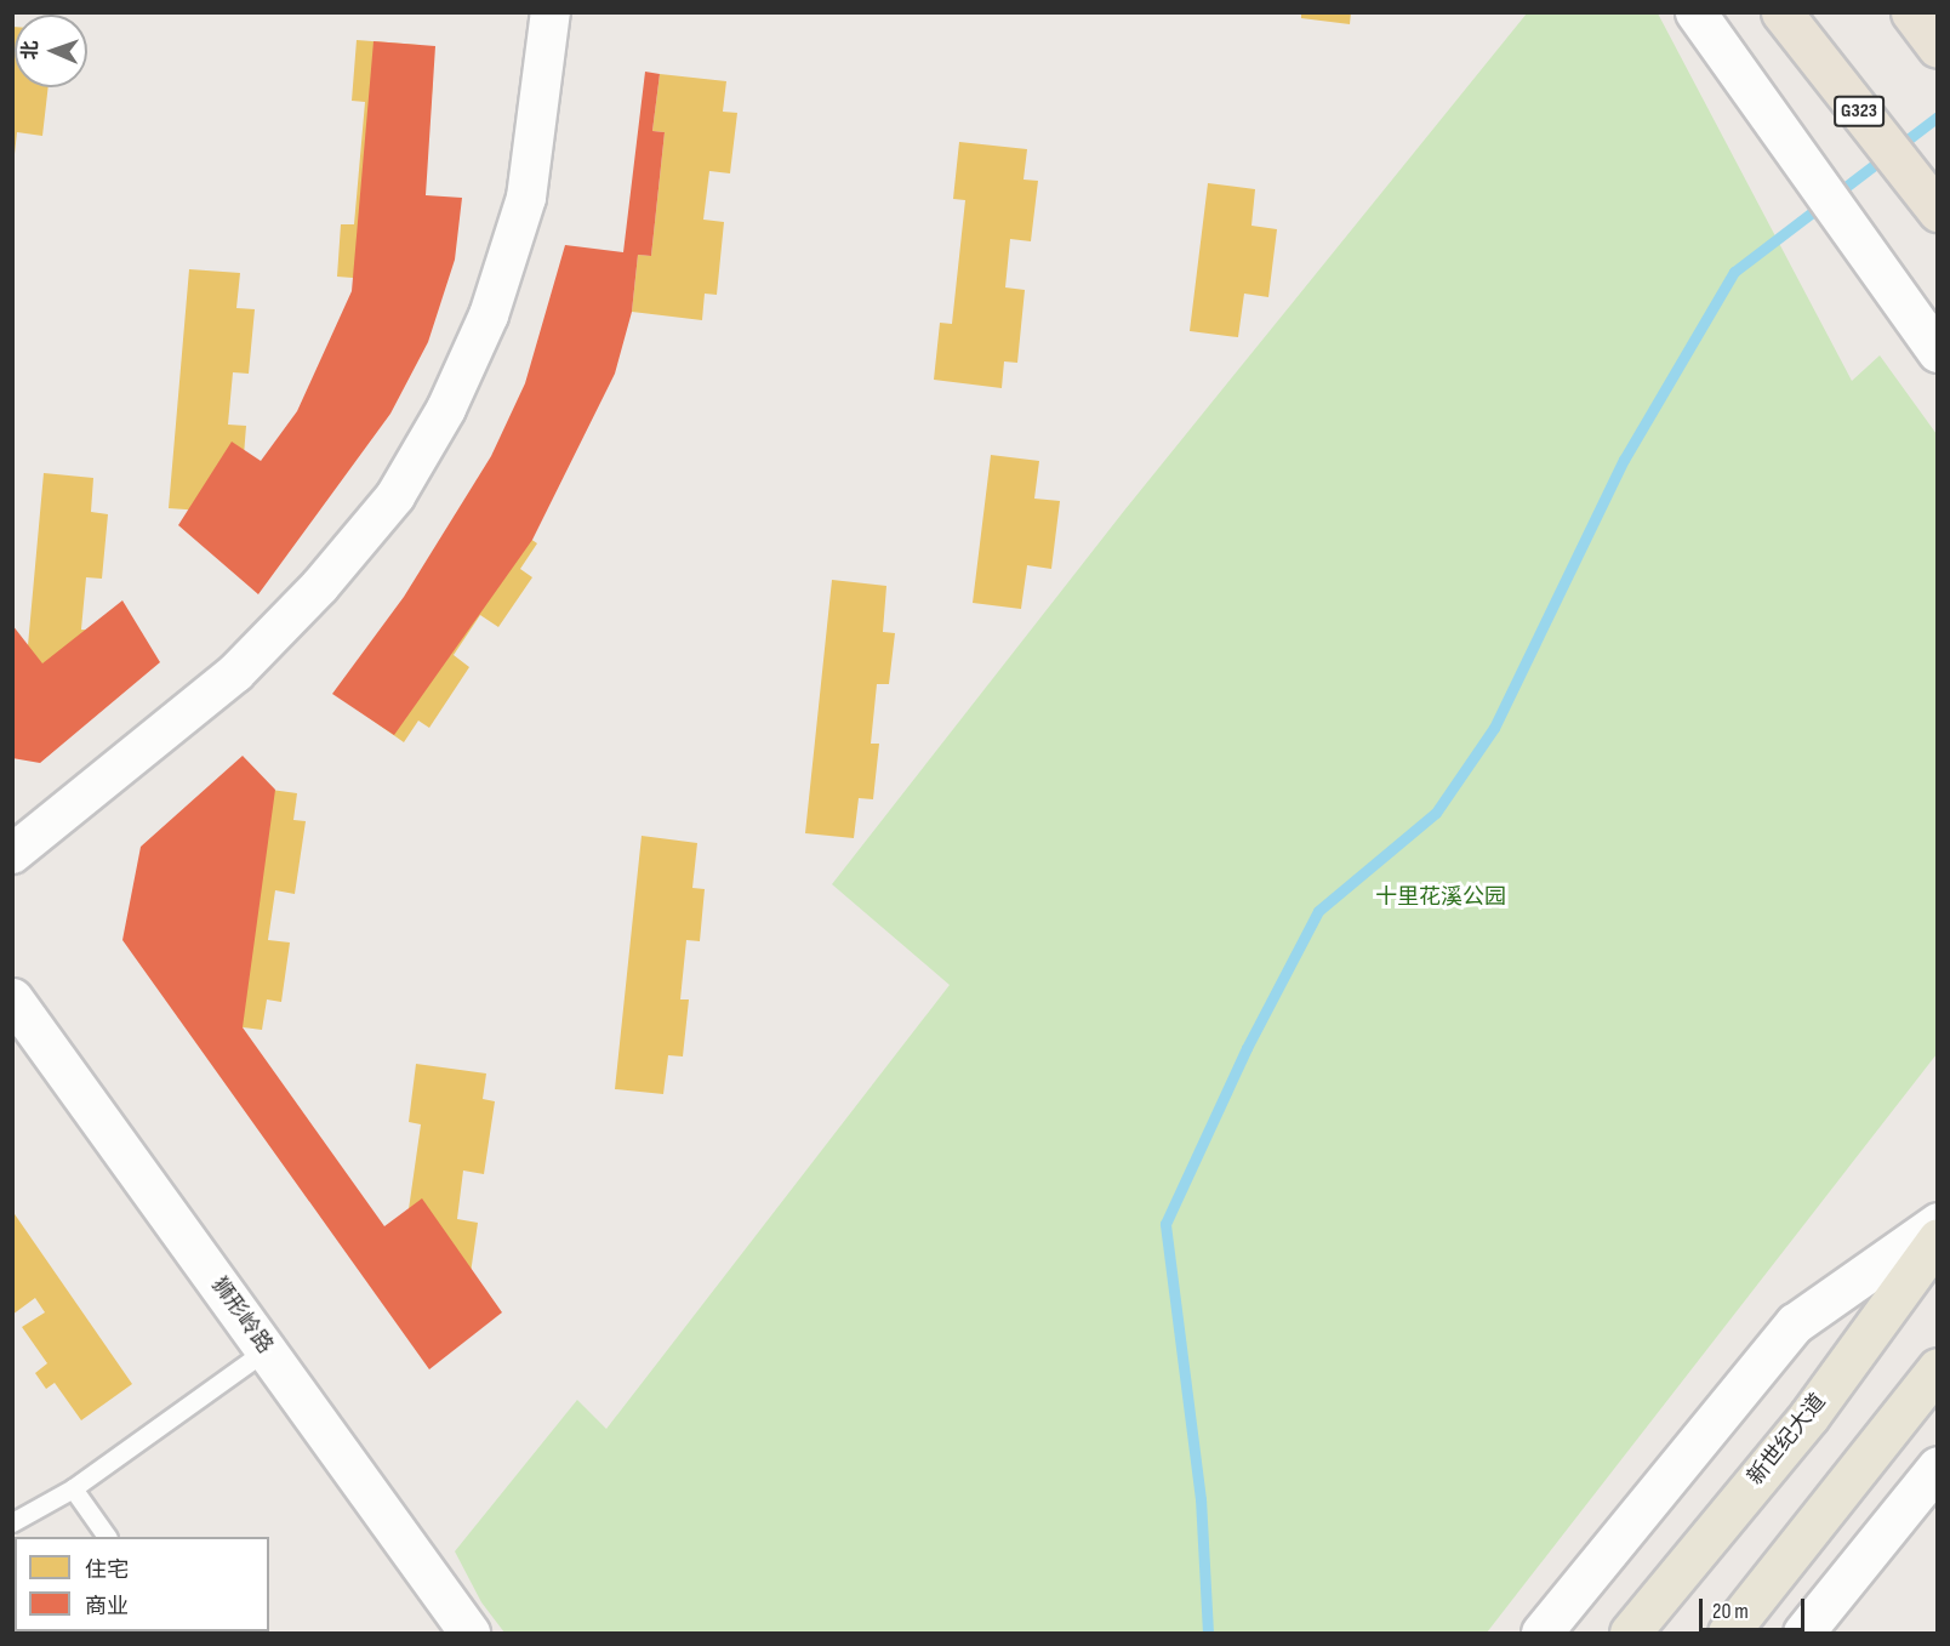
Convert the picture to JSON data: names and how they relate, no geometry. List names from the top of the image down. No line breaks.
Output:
{"streets":{"highway":["G323"],"main road":["新世纪大道"],"street":["狮形岭路"]},"parks":["十里花溪公园"],"legend":["住宅","商业"],"scale_bar":"20 m","north":"left"}
